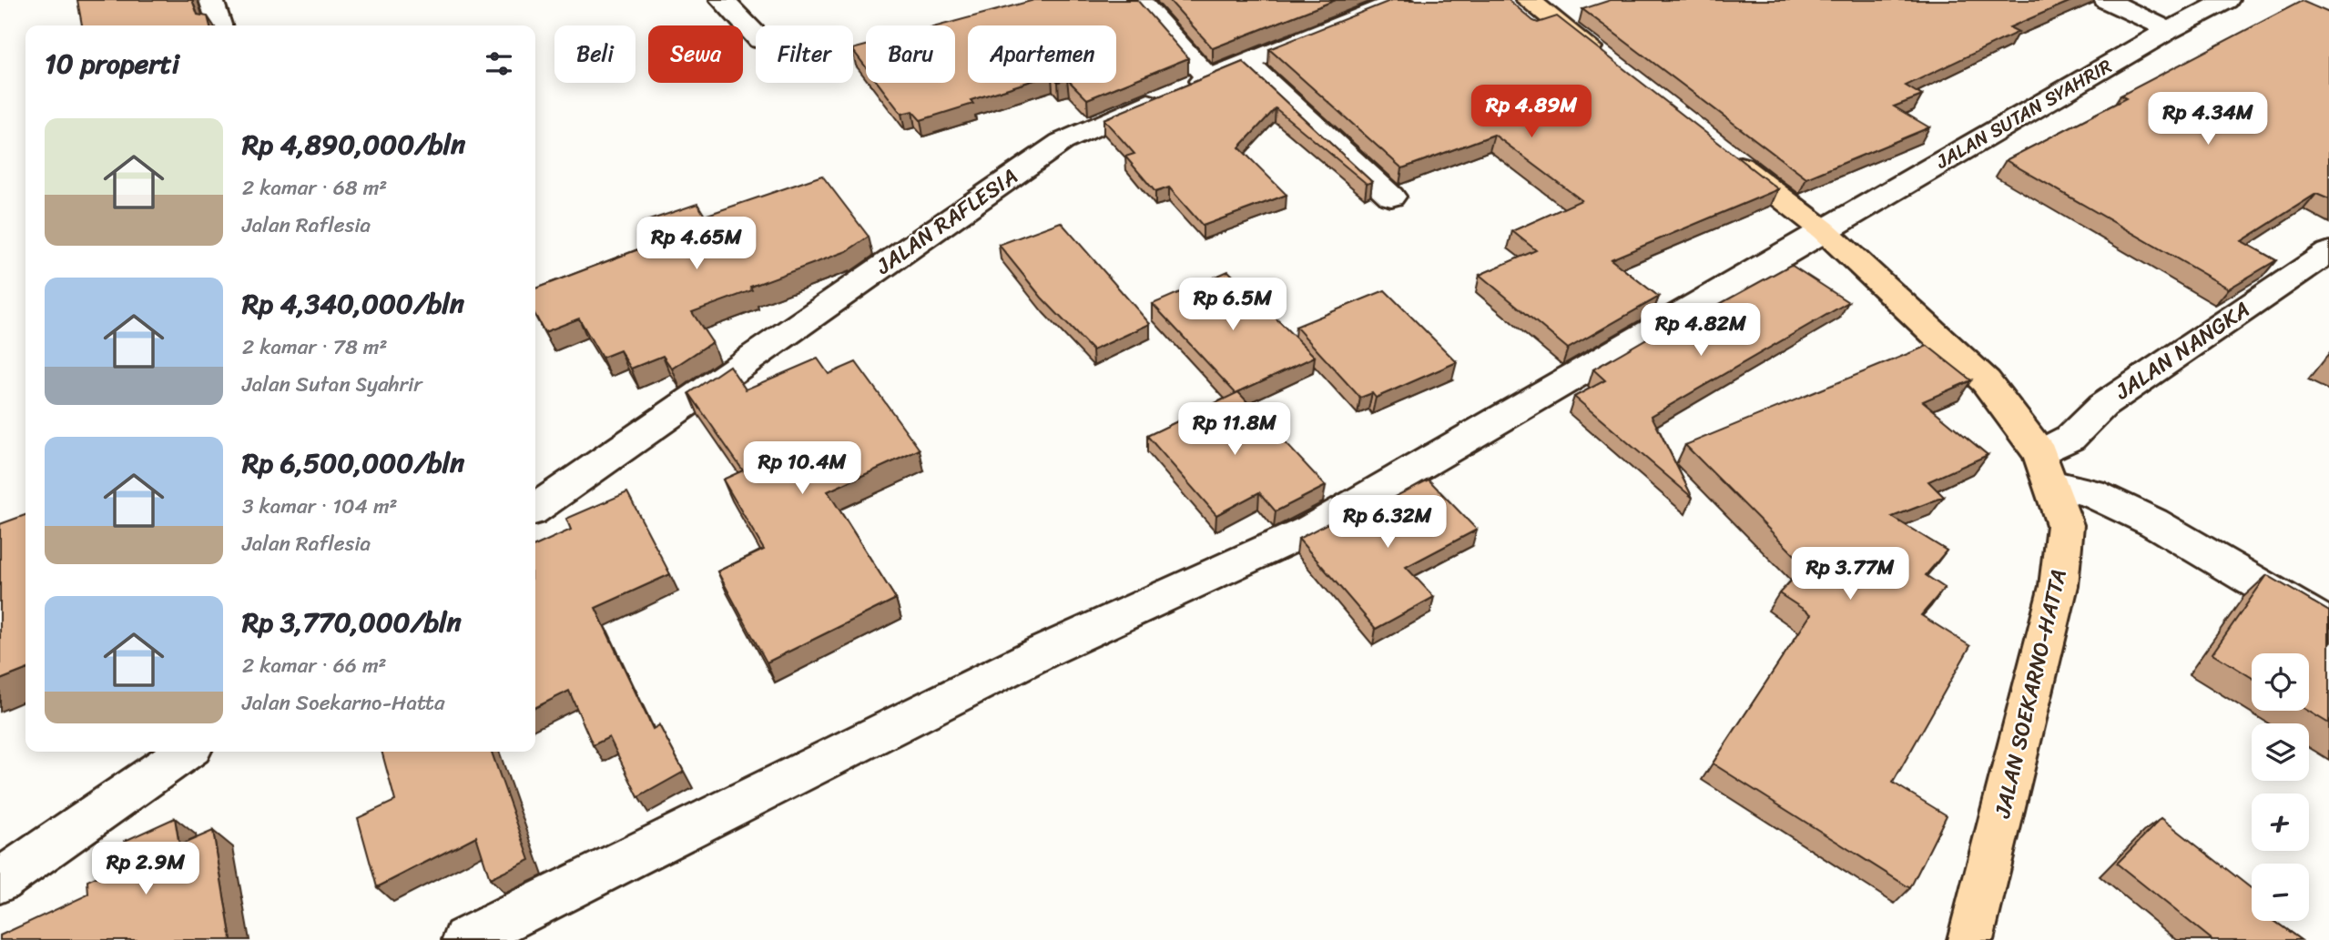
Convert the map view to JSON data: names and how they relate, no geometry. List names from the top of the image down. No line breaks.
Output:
{"streets":{"main road":["JALAN SOEKARNO-HATTA"],"street":["JALAN SUTAN SYAHRIR","JALAN RAFLESIA","JALAN NANGKA"]},"crossings":[["JALAN SUTAN SYAHRIR","JALAN SOEKARNO-HATTA"],["JALAN NANGKA","JALAN SOEKARNO-HATTA"]],"page":{"chip":["Beli","Sewa","Filter","Baru","Apartemen"],"heading":"10 properti","price":["Rp 4.89M","Rp 4.34M","Rp 4.65M","Rp 6.5M","Rp 4.82M","Rp 11.8M","Rp 10.4M","Rp 6.32M","Rp 3.77M","Rp 2.9M"],"list":[{"name":"Rp 4,890,000/bln","note":"2 kamar · 68 m² · Jalan Raflesia"},{"name":"Rp 4,340,000/bln","note":"2 kamar · 78 m² · Jalan Sutan Syahrir"},{"name":"Rp 6,500,000/bln","note":"3 kamar · 104 m² · Jalan Raflesia"},{"name":"Rp 3,770,000/bln","note":"2 kamar · 66 m² · Jalan Soekarno-Hatta"}],"map_buttons":["+","−"]}}
